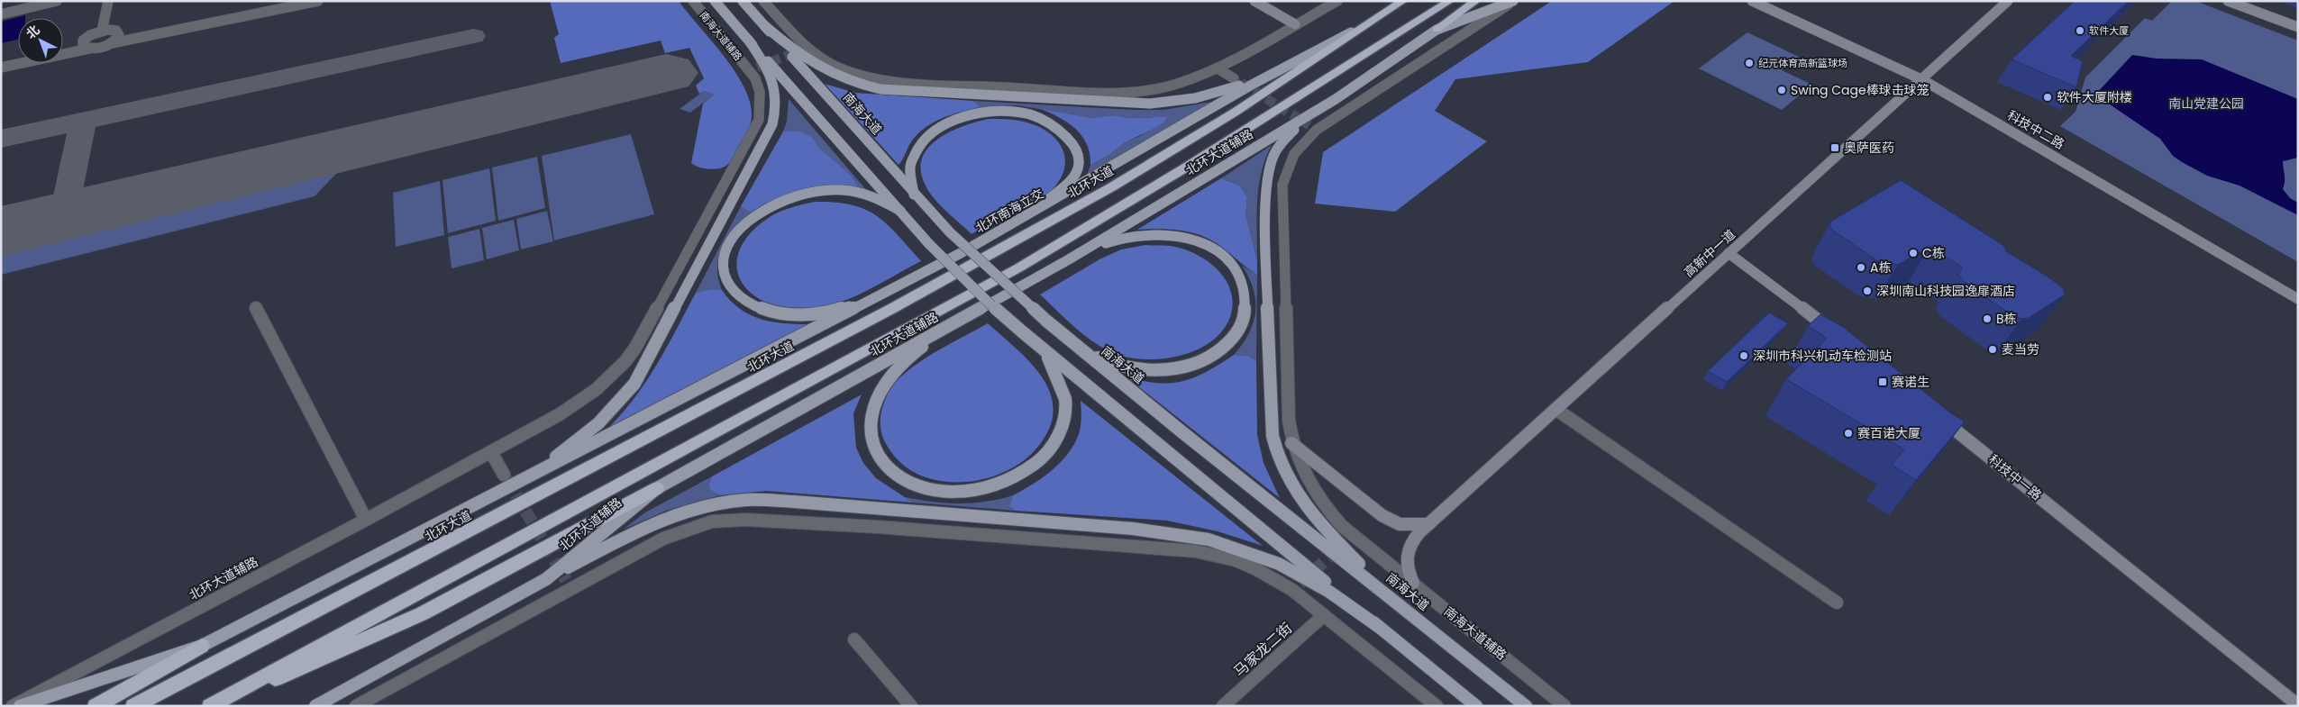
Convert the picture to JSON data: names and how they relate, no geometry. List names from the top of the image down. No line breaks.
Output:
{"streets":{"highway":["北环大道"],"main road":["南海大道","北环大道辅路","北环南海立交"],"street":["南海大道辅路","科技中二路","高新中一道","科技中一路","马家龙二街"]},"crossings":[["南海大道辅路","北环大道辅路"],["南海大道辅路","高新中一道"],["科技中二路","高新中一道"]],"parks":["南山党建公园"],"places":{"other":["软件大厦","纪元体育高新篮球场","Swing Cage棒球击球笼","软件大厦附楼","C栋","A栋","深圳南山科技园逸扉酒店","B栋","麦当劳","深圳市科兴机动车检测站","赛百诺大厦"],"transit":["奥萨医药","赛诺生"]},"north":"top left"}
